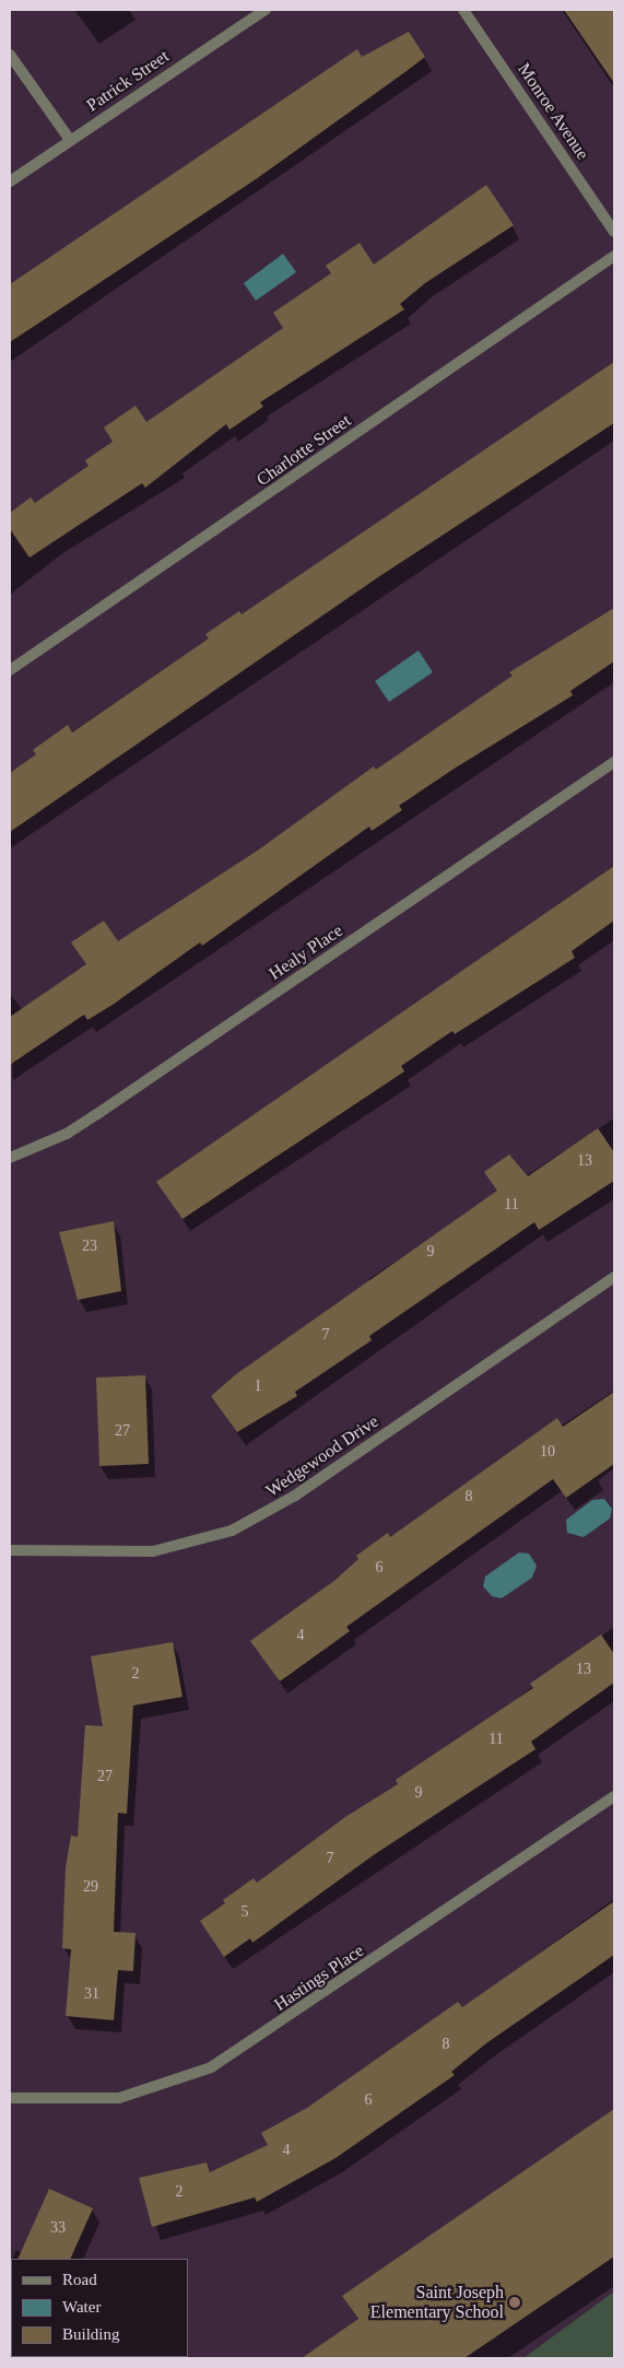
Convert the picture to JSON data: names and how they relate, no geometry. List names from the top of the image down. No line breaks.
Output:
{"streets":{"street":["Patrick Street","Monroe Avenue","Charlotte Street","Healy Place","Wedgewood Drive","Hastings Place"]},"places":["Saint Joseph Elementary School"],"house_numbers":["13","11","23","9","7","1","27","10","8","6","4","13","2","11","27","9","7","29","5","31","8","6","4","2","33"],"legend":["Road","Water","Building"]}
